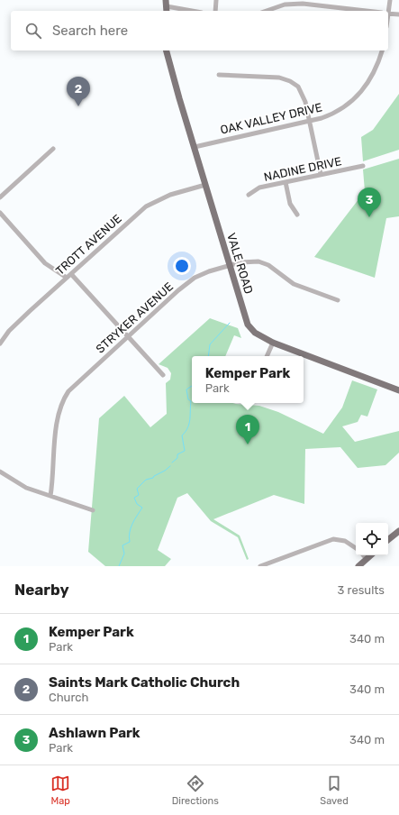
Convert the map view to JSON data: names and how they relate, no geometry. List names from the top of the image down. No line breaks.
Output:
{"streets":{"main road":["VALE ROAD"],"street":["OAK VALLEY DRIVE","NADINE DRIVE","TROTT AVENUE","STRYKER AVENUE"]},"crossings":[["OAK VALLEY DRIVE","VALE ROAD"],["TROTT AVENUE","VALE ROAD"],["VALE ROAD","STRYKER AVENUE"]],"page":{"search":"Search here","pins":["2","3","1"],"popup":["Kemper Park","Park"],"heading":["Nearby","3 results"],"list":[{"mark":"1","name":"Kemper Park","note":"Park","value":"340 m"},{"mark":"2","name":"Saints Mark Catholic Church","note":"Church","value":"340 m"},{"mark":"3","name":"Ashlawn Park","note":"Park","value":"340 m"}],"nav":["Map","Directions","Saved"]}}
